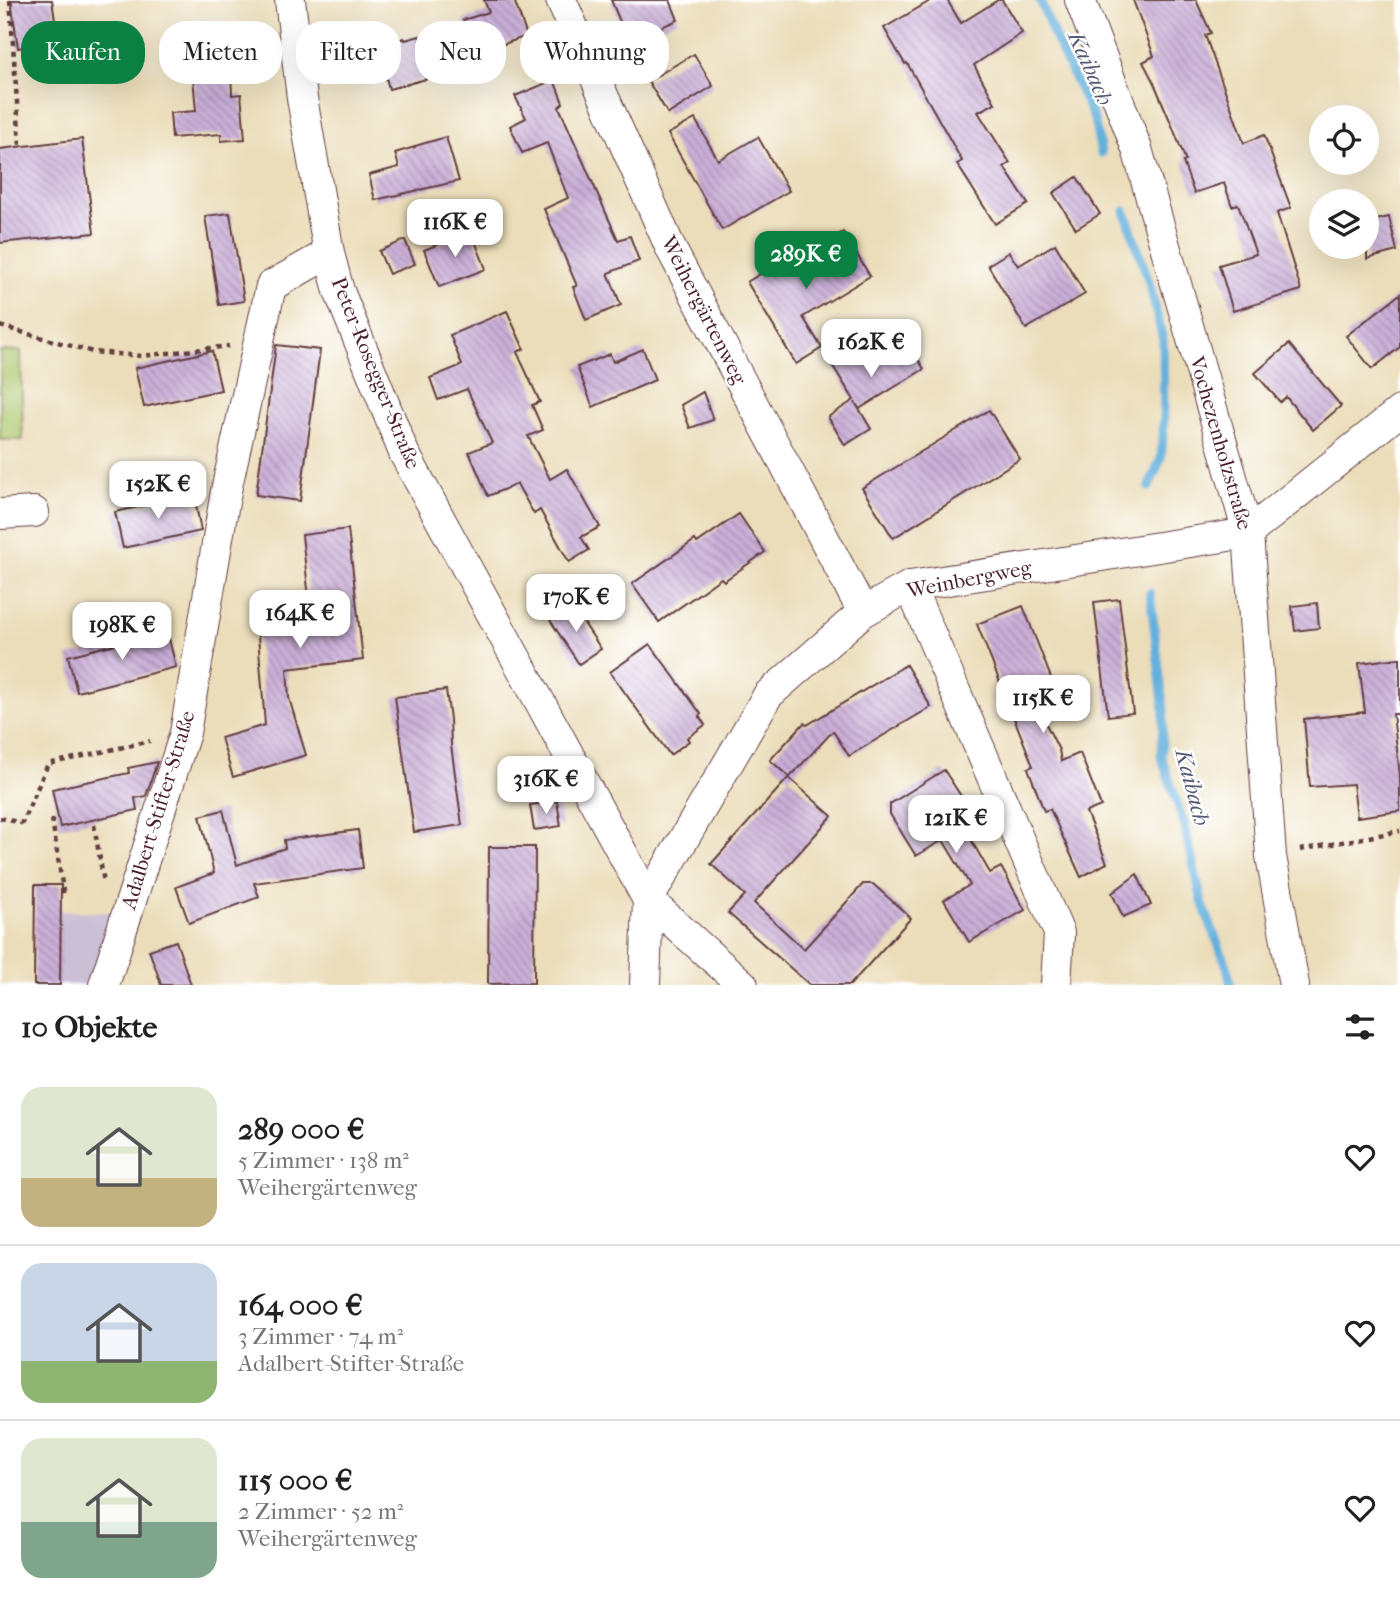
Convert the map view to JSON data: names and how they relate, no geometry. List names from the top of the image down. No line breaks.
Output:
{"streets":{"street":["Weihergärtenweg","Peter-Rosegger-Straße","Vochezenholzstraße","Weinbergweg","Adalbert-Stifter-Straße"]},"crossings":[["Weihergärtenweg","Weinbergweg"],["Peter-Rosegger-Straße","Weinbergweg"],["Peter-Rosegger-Straße","Adalbert-Stifter-Straße"],["Vochezenholzstraße","Weinbergweg"]],"water":["Kaibach"],"page":{"chip":["Kaufen","Mieten","Filter","Neu","Wohnung"],"price":["116K €","289K €","162K €","152K €","170K €","164K €","198K €","115K €","316K €","121K €"],"heading":"10 Objekte","list":[{"name":"289 000 €","note":"5 Zimmer · 138 m² · Weihergärtenweg"},{"name":"164 000 €","note":"3 Zimmer · 74 m² · Adalbert-Stifter-Straße"},{"name":"115 000 €","note":"2 Zimmer · 52 m² · Weihergärtenweg"}]}}
